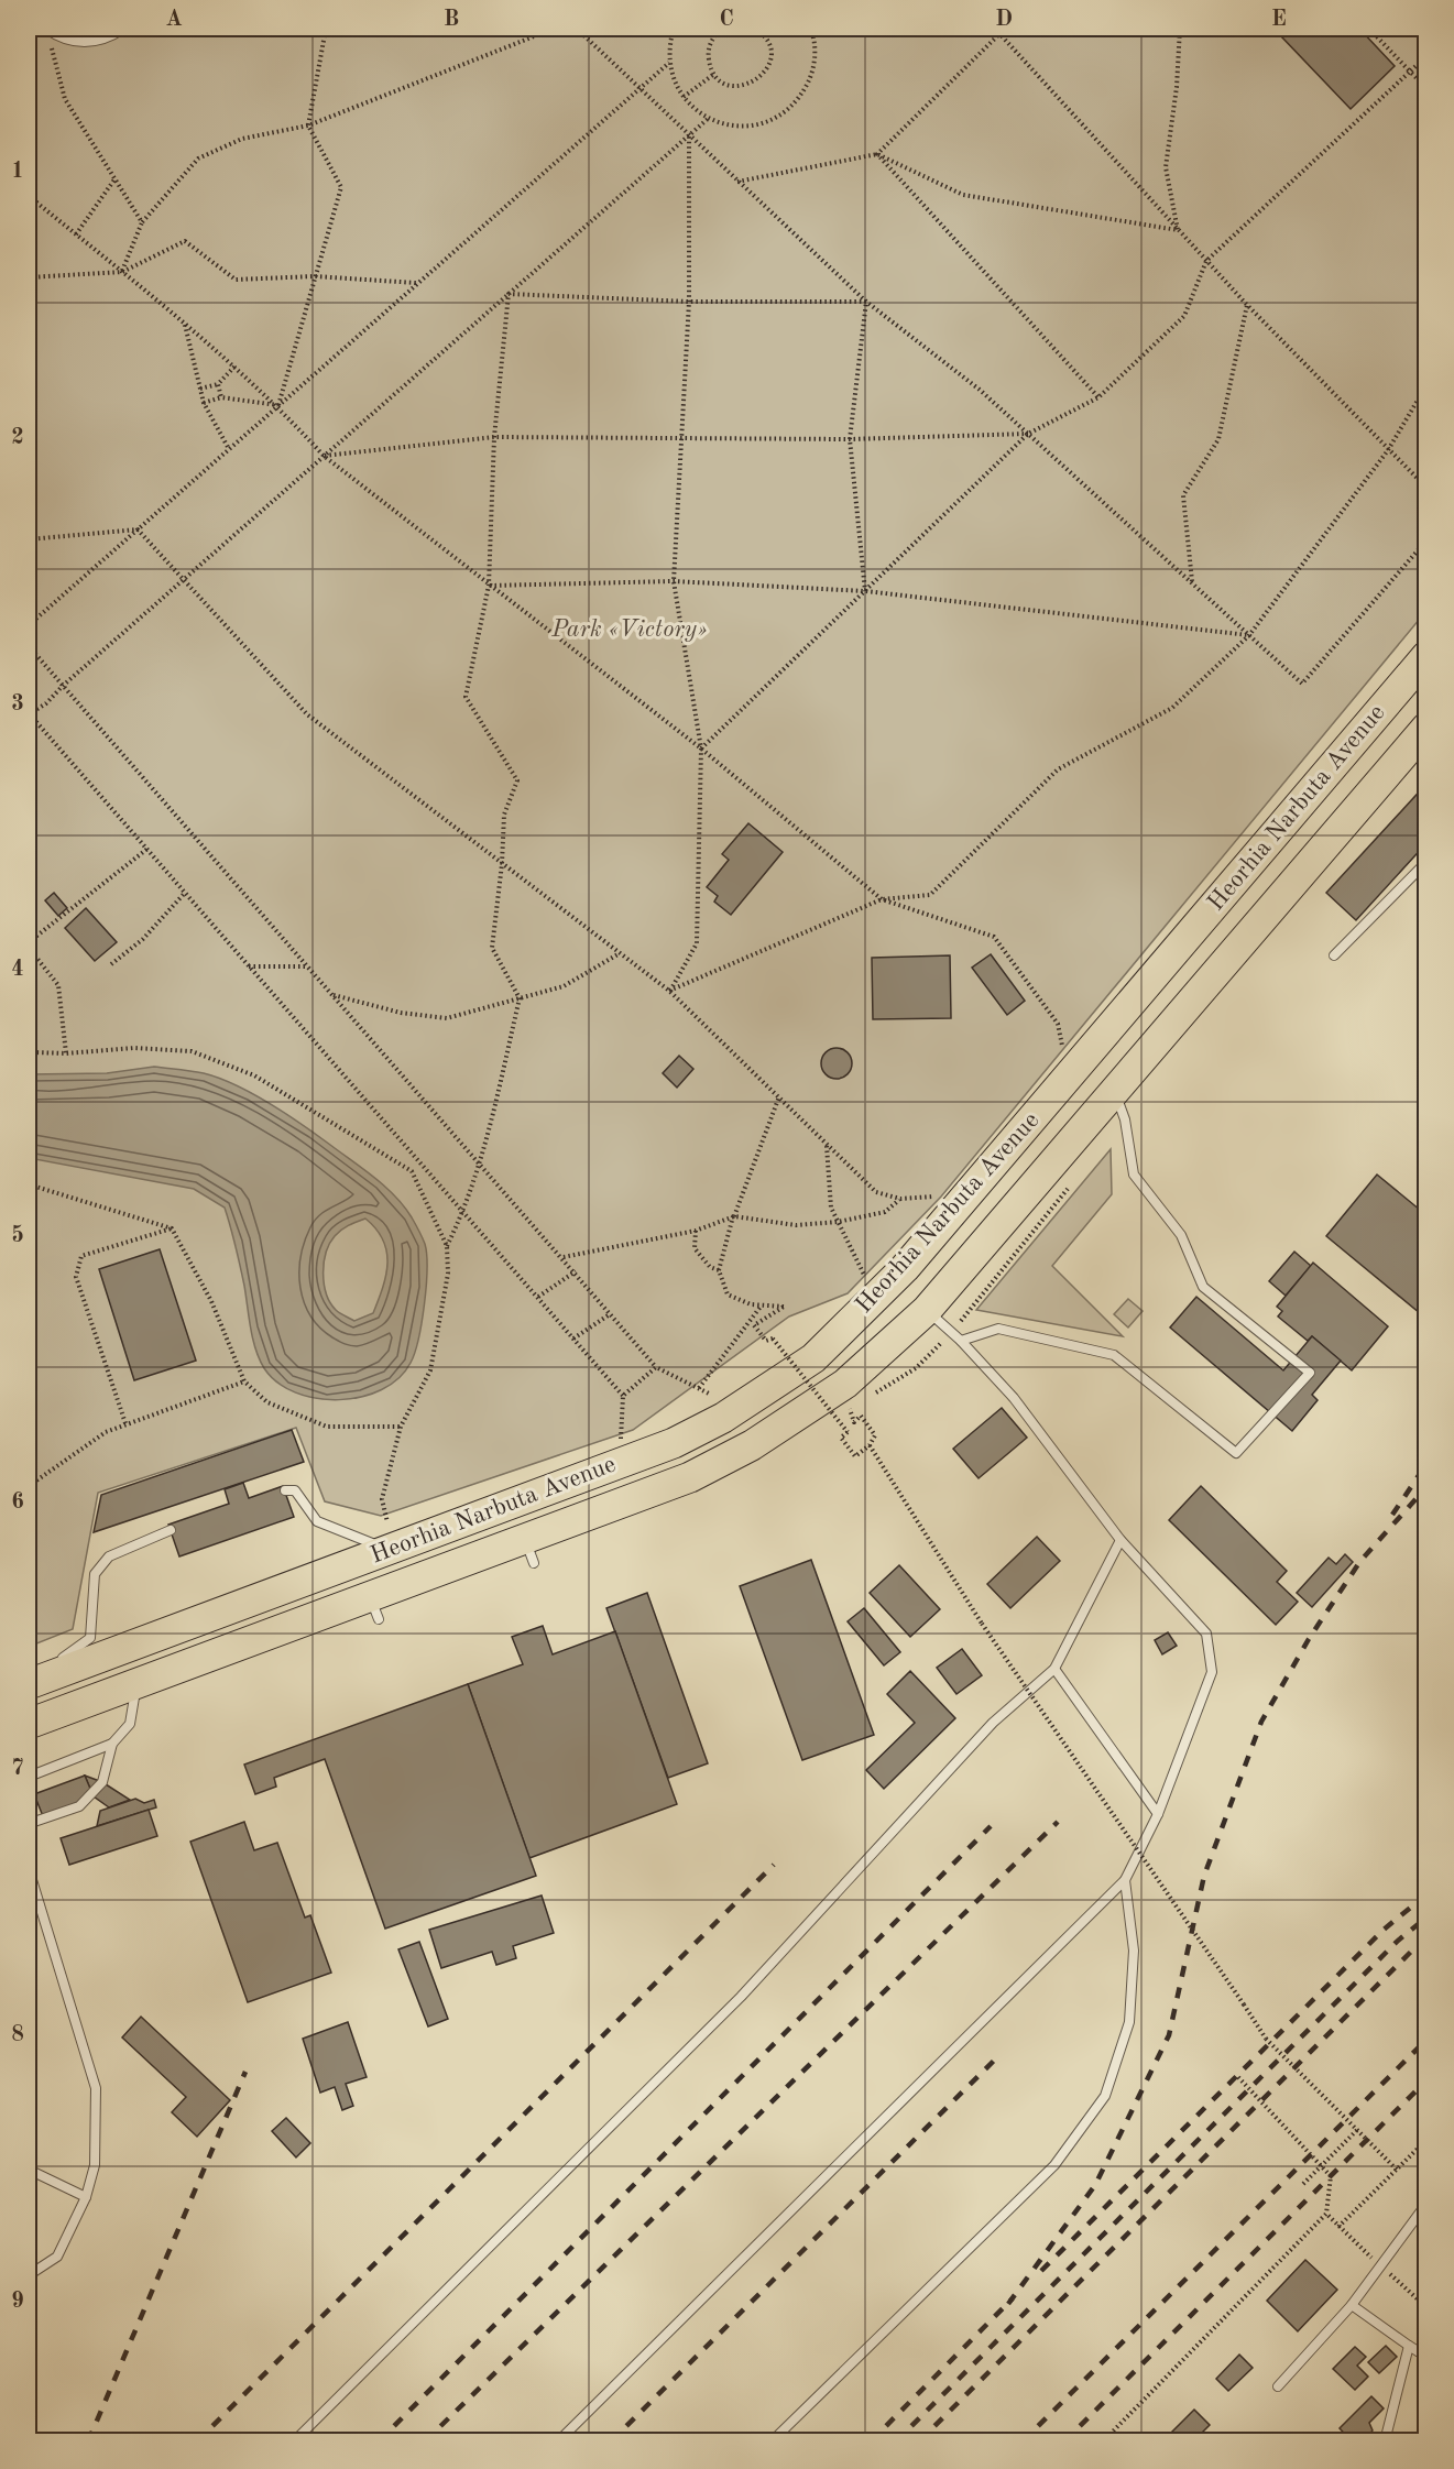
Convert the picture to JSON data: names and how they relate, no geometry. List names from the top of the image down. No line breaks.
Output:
{"streets":{"main road":["Heorhia Narbuta Avenue"]},"parks":["Park «Victory»"],"grid":{"columns":["A","B","C","D","E"],"rows":["1","2","3","4","5","6","7","8","9"]}}
